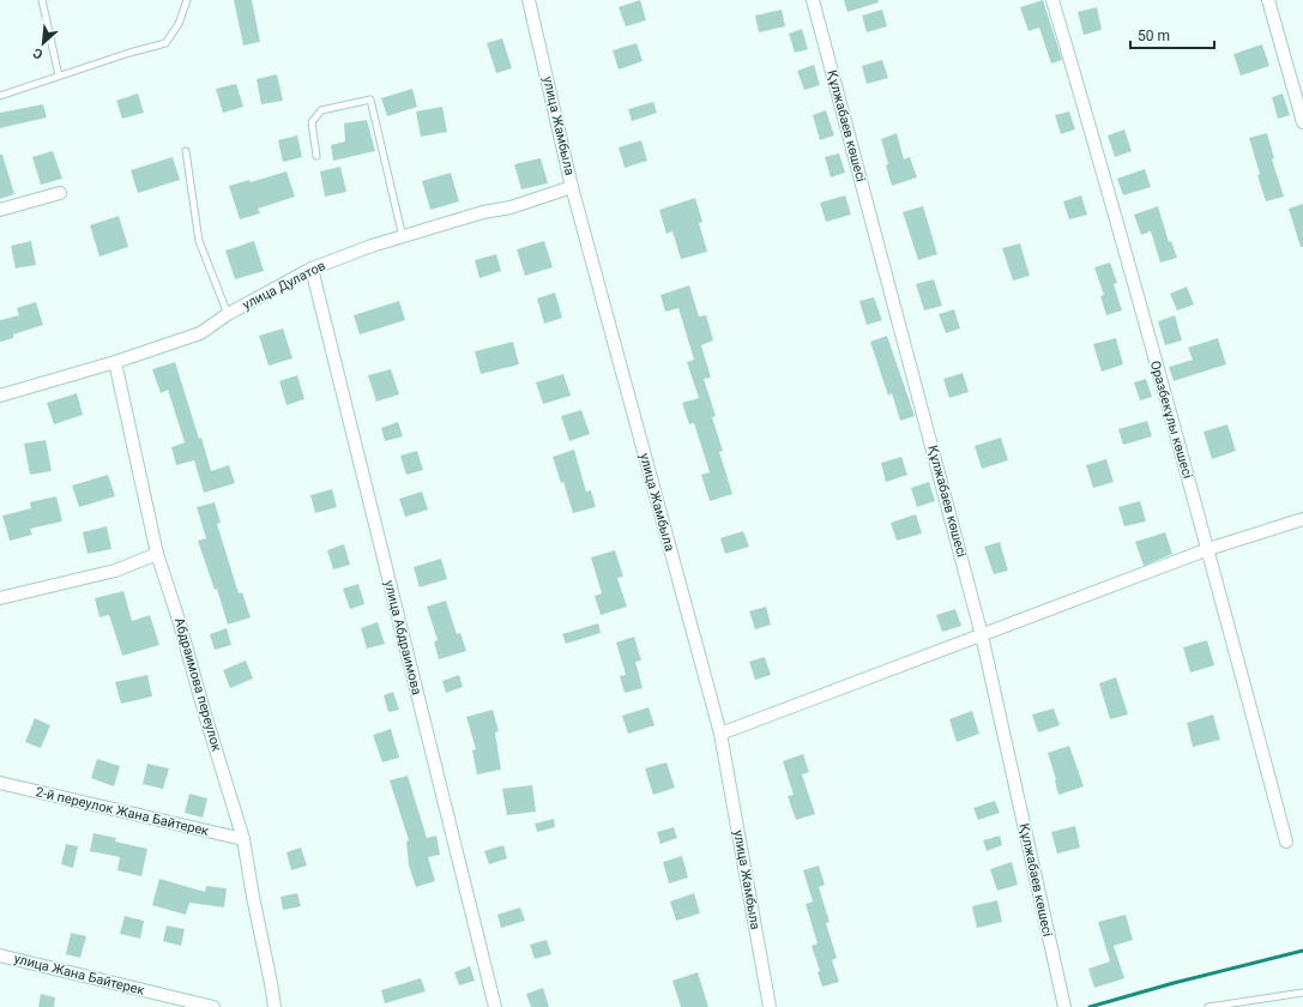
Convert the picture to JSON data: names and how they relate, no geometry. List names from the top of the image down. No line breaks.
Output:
{"streets":{"street":["улица Жамбыла","Құлжабаев көшесі","улица Дулатов","Оразбекұлы көшесі","улица Абдраимова","Абдраимова переулок","2-й переулок Жана Байтерек","улица Жана Байтерек"]},"crossings":[["улица Жамбыла","улица Дулатов"],["улица Дулатов","улица Абдраимова"],["улица Дулатов","Абдраимова переулок"],["Абдраимова переулок","2-й переулок Жана Байтерек"]],"scale_bar":"50 m","north":"bottom left"}
